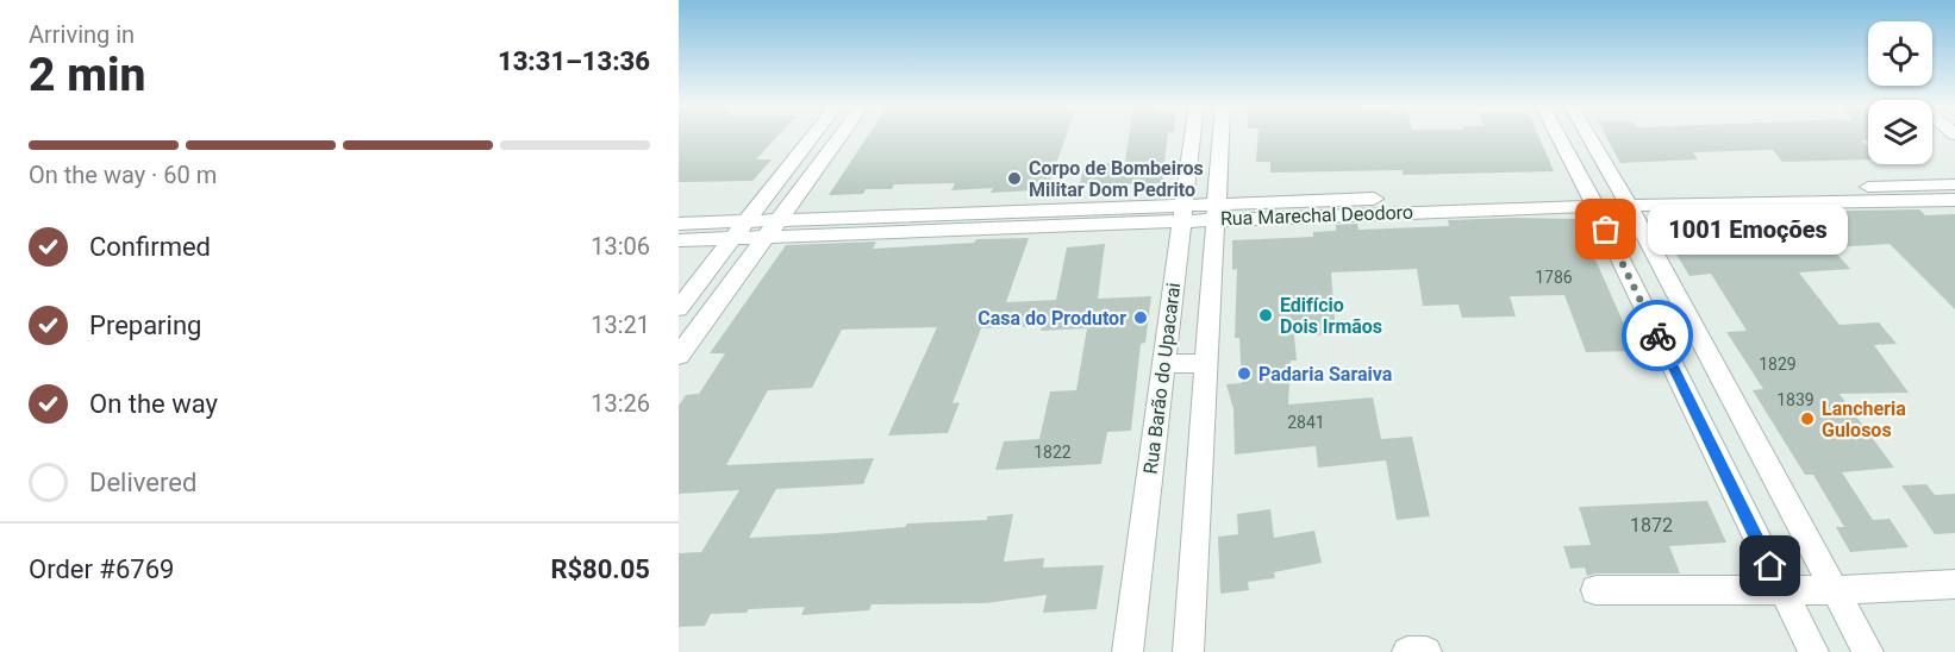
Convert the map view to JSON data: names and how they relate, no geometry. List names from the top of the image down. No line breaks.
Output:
{"streets":{"street":["Rua Marechal Deodoro","Rua Barão do Upacarai"]},"crossings":[["Rua Marechal Deodoro","Rua Barão do Upacarai"]],"places":["Corpo de Bombeiros Militar Dom Pedrito","1001 Emoções","Edifício Dois Irmãos","Casa do Produtor","Padaria Saraiva","Lancheria Gulosos"],"house_numbers":["1786","1829","1839","2841","1822","1872"],"page":{"heading":["2 min","Arriving in","13:31–13:36"],"panel":["Order #6769","R$80.05"],"bar":"On the way · 60 m","bubble":"1001 Emoções","list":[["Confirmed","13:06"],["Preparing","13:21"],["On the way","13:26"],"Delivered"]}}
